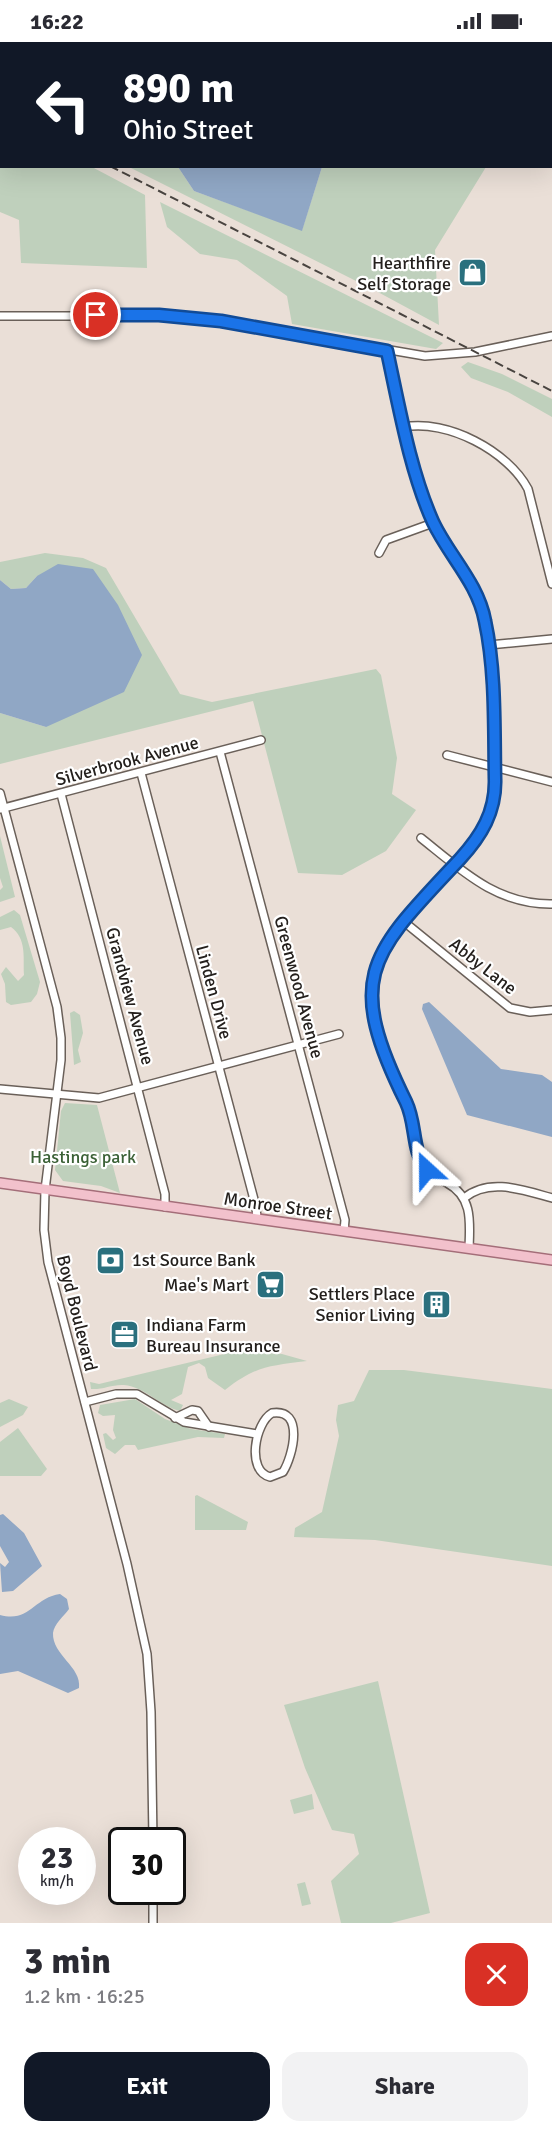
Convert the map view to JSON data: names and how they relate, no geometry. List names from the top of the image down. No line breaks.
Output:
{"streets":{"main road":["Monroe Street"],"street":["Silverbrook Avenue","Abby Lane","Greenwood Avenue","Linden Drive","Grandview Avenue","Boyd Boulevard"]},"crossings":[["Silverbrook Avenue","Greenwood Avenue"],["Silverbrook Avenue","Linden Drive"],["Silverbrook Avenue","Grandview Avenue"],["Silverbrook Avenue","Boyd Boulevard"],["Greenwood Avenue","Monroe Street"],["Linden Drive","Monroe Street"],["Grandview Avenue","Monroe Street"],["Monroe Street","Boyd Boulevard"]],"parks":["Hastings park"],"places":{"shop":["Hearthfire Self Storage"],"bank":["1st Source Bank"],"supermarket":["Mae's Mart"],"building":["Settlers Place Senior Living"],"office":["Indiana Farm Bureau Insurance"]},"page":{"status":"16:22","turn":["890 m","Ohio Street"],"speed":"23 km/h","limit":"30","heading":["3 min","1.2 km · 16:25"],"buttons":["Exit","Share"]}}
